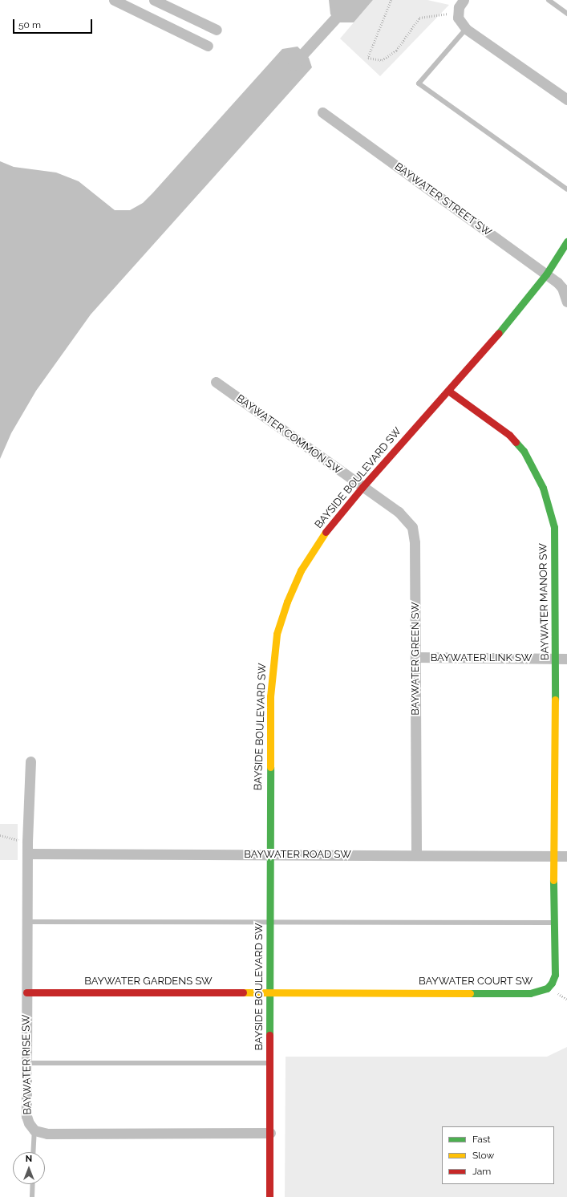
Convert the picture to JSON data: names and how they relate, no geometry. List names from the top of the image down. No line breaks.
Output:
{"streets":{"street":["BAYWATER STREET SW","BAYWATER COMMON SW","BAYSIDE BOULEVARD SW","BAYWATER MANOR SW","BAYWATER LINK SW","BAYWATER GREEN SW","BAYWATER ROAD SW","BAYWATER GARDENS SW","BAYWATER COURT SW","BAYWATER RISE SW"]},"crossings":[["BAYWATER STREET SW","BAYSIDE BOULEVARD SW"],["BAYWATER COMMON SW","BAYSIDE BOULEVARD SW"],["BAYWATER COMMON SW","BAYWATER GREEN SW"],["BAYSIDE BOULEVARD SW","BAYWATER MANOR SW"],["BAYSIDE BOULEVARD SW","BAYWATER GREEN SW"],["BAYSIDE BOULEVARD SW","BAYWATER ROAD SW"],["BAYSIDE BOULEVARD SW","BAYWATER GARDENS SW"],["BAYSIDE BOULEVARD SW","BAYWATER COURT SW"],["BAYSIDE BOULEVARD SW","BAYWATER RISE SW"],["BAYWATER MANOR SW","BAYWATER LINK SW"],["BAYWATER MANOR SW","BAYWATER ROAD SW"],["BAYWATER MANOR SW","BAYWATER COURT SW"],["BAYWATER LINK SW","BAYWATER GREEN SW"],["BAYWATER GREEN SW","BAYWATER ROAD SW"],["BAYWATER ROAD SW","BAYWATER COURT SW"],["BAYWATER ROAD SW","BAYWATER RISE SW"],["BAYWATER GARDENS SW","BAYWATER COURT SW"],["BAYWATER GARDENS SW","BAYWATER RISE SW"]],"legend":["Fast","Slow","Jam"],"scale_bar":"50 m","north":"top"}
